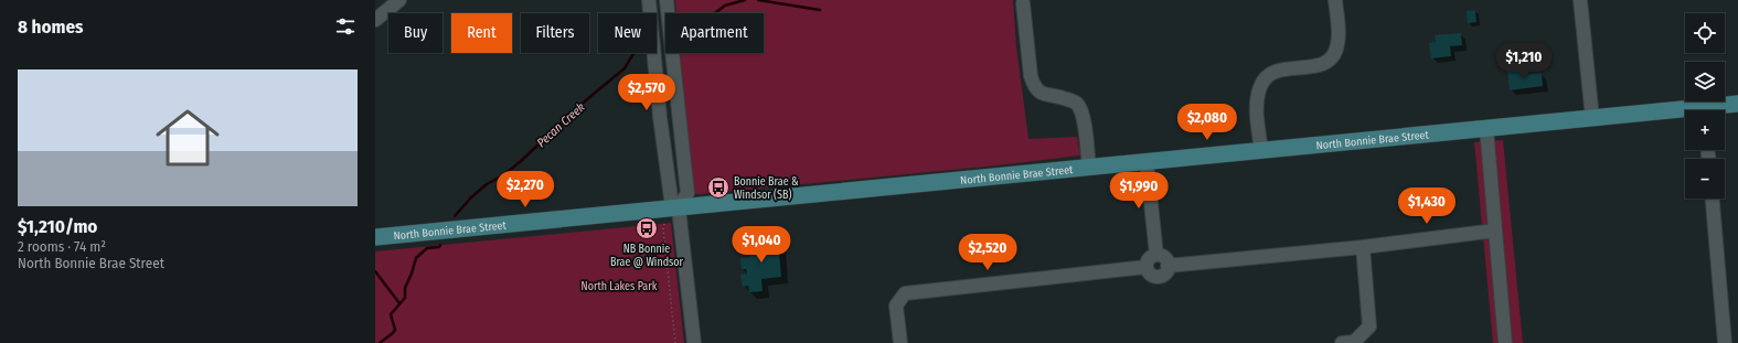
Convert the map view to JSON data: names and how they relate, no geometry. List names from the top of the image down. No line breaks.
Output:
{"streets":{"main road":["North Bonnie Brae Street"]},"water":["Pecan Creek"],"parks":["North Lakes Park"],"places":{"bus stop":["Bonnie Brae & Windsor (SB)","NB Bonnie Brae @ Windsor"]},"page":{"heading":"8 homes","map_buttons":["+","−"],"chip":["Buy","Rent","Filters","New","Apartment"],"price":["$1,210","$2,570","$2,080","$2,270","$1,990","$1,430","$1,040","$2,520"],"list":[{"name":"$1,210/mo","note":"2 rooms · 74 m² · North Bonnie Brae Street"}]}}
